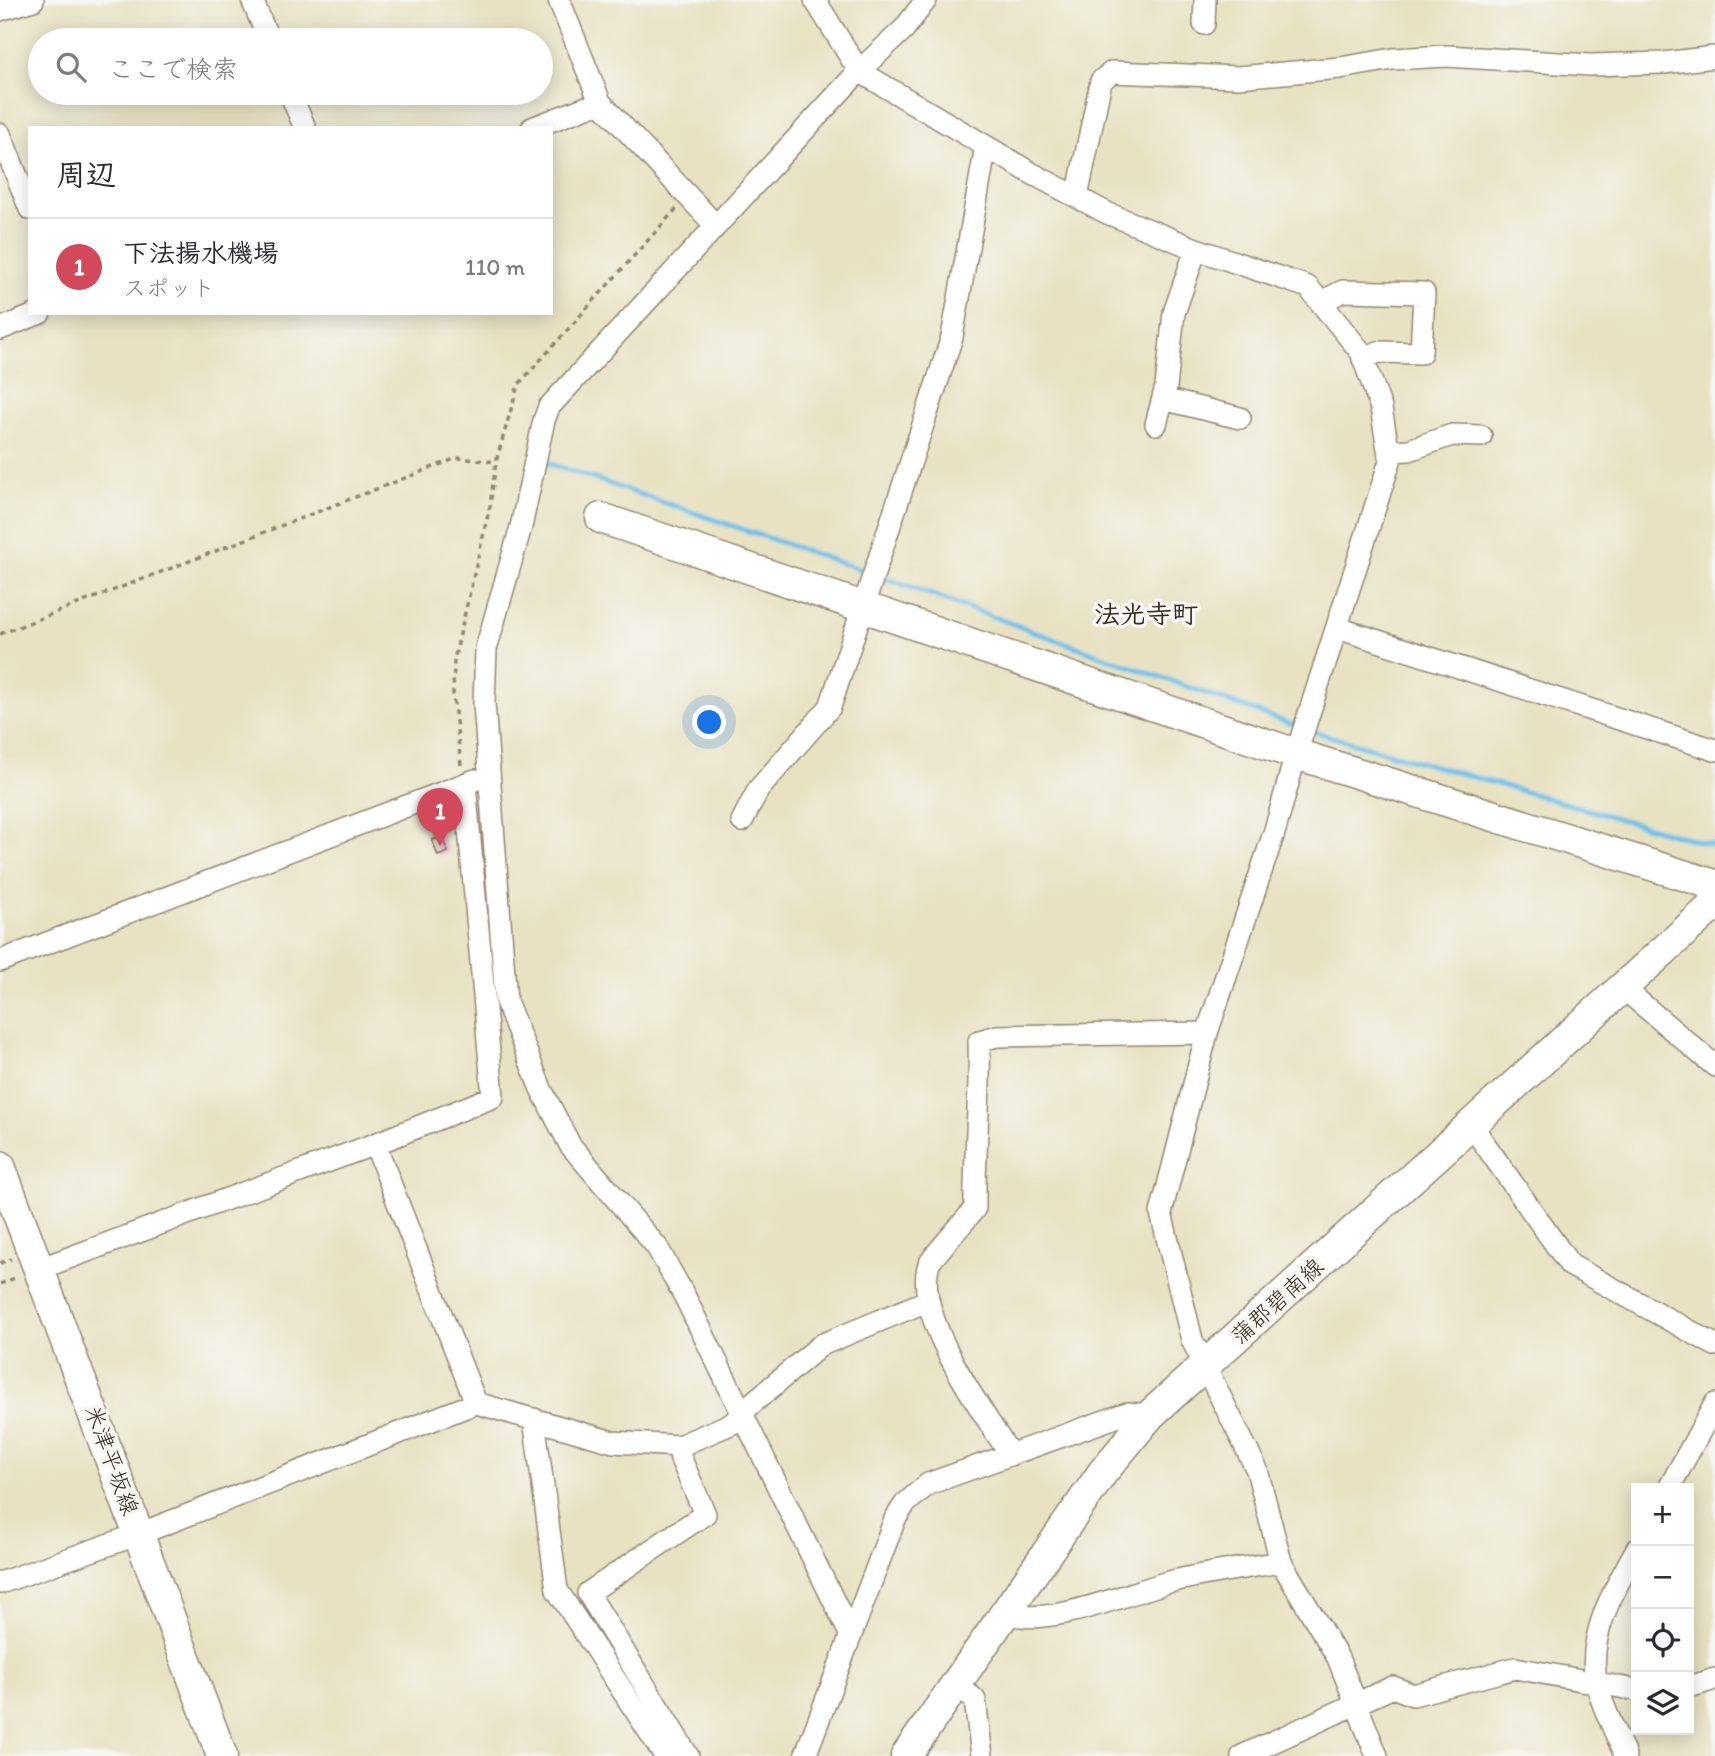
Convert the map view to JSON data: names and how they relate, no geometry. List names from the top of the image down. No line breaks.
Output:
{"streets":{"main road":["蒲郡碧南線","米津平坂線"]},"districts":["法光寺町"],"page":{"search":"ここで検索","heading":"周辺","list":[{"mark":"1","name":"下法揚水機場","note":"スポット","value":"110 m"}],"pins":"1","map_buttons":["+","−"]}}
